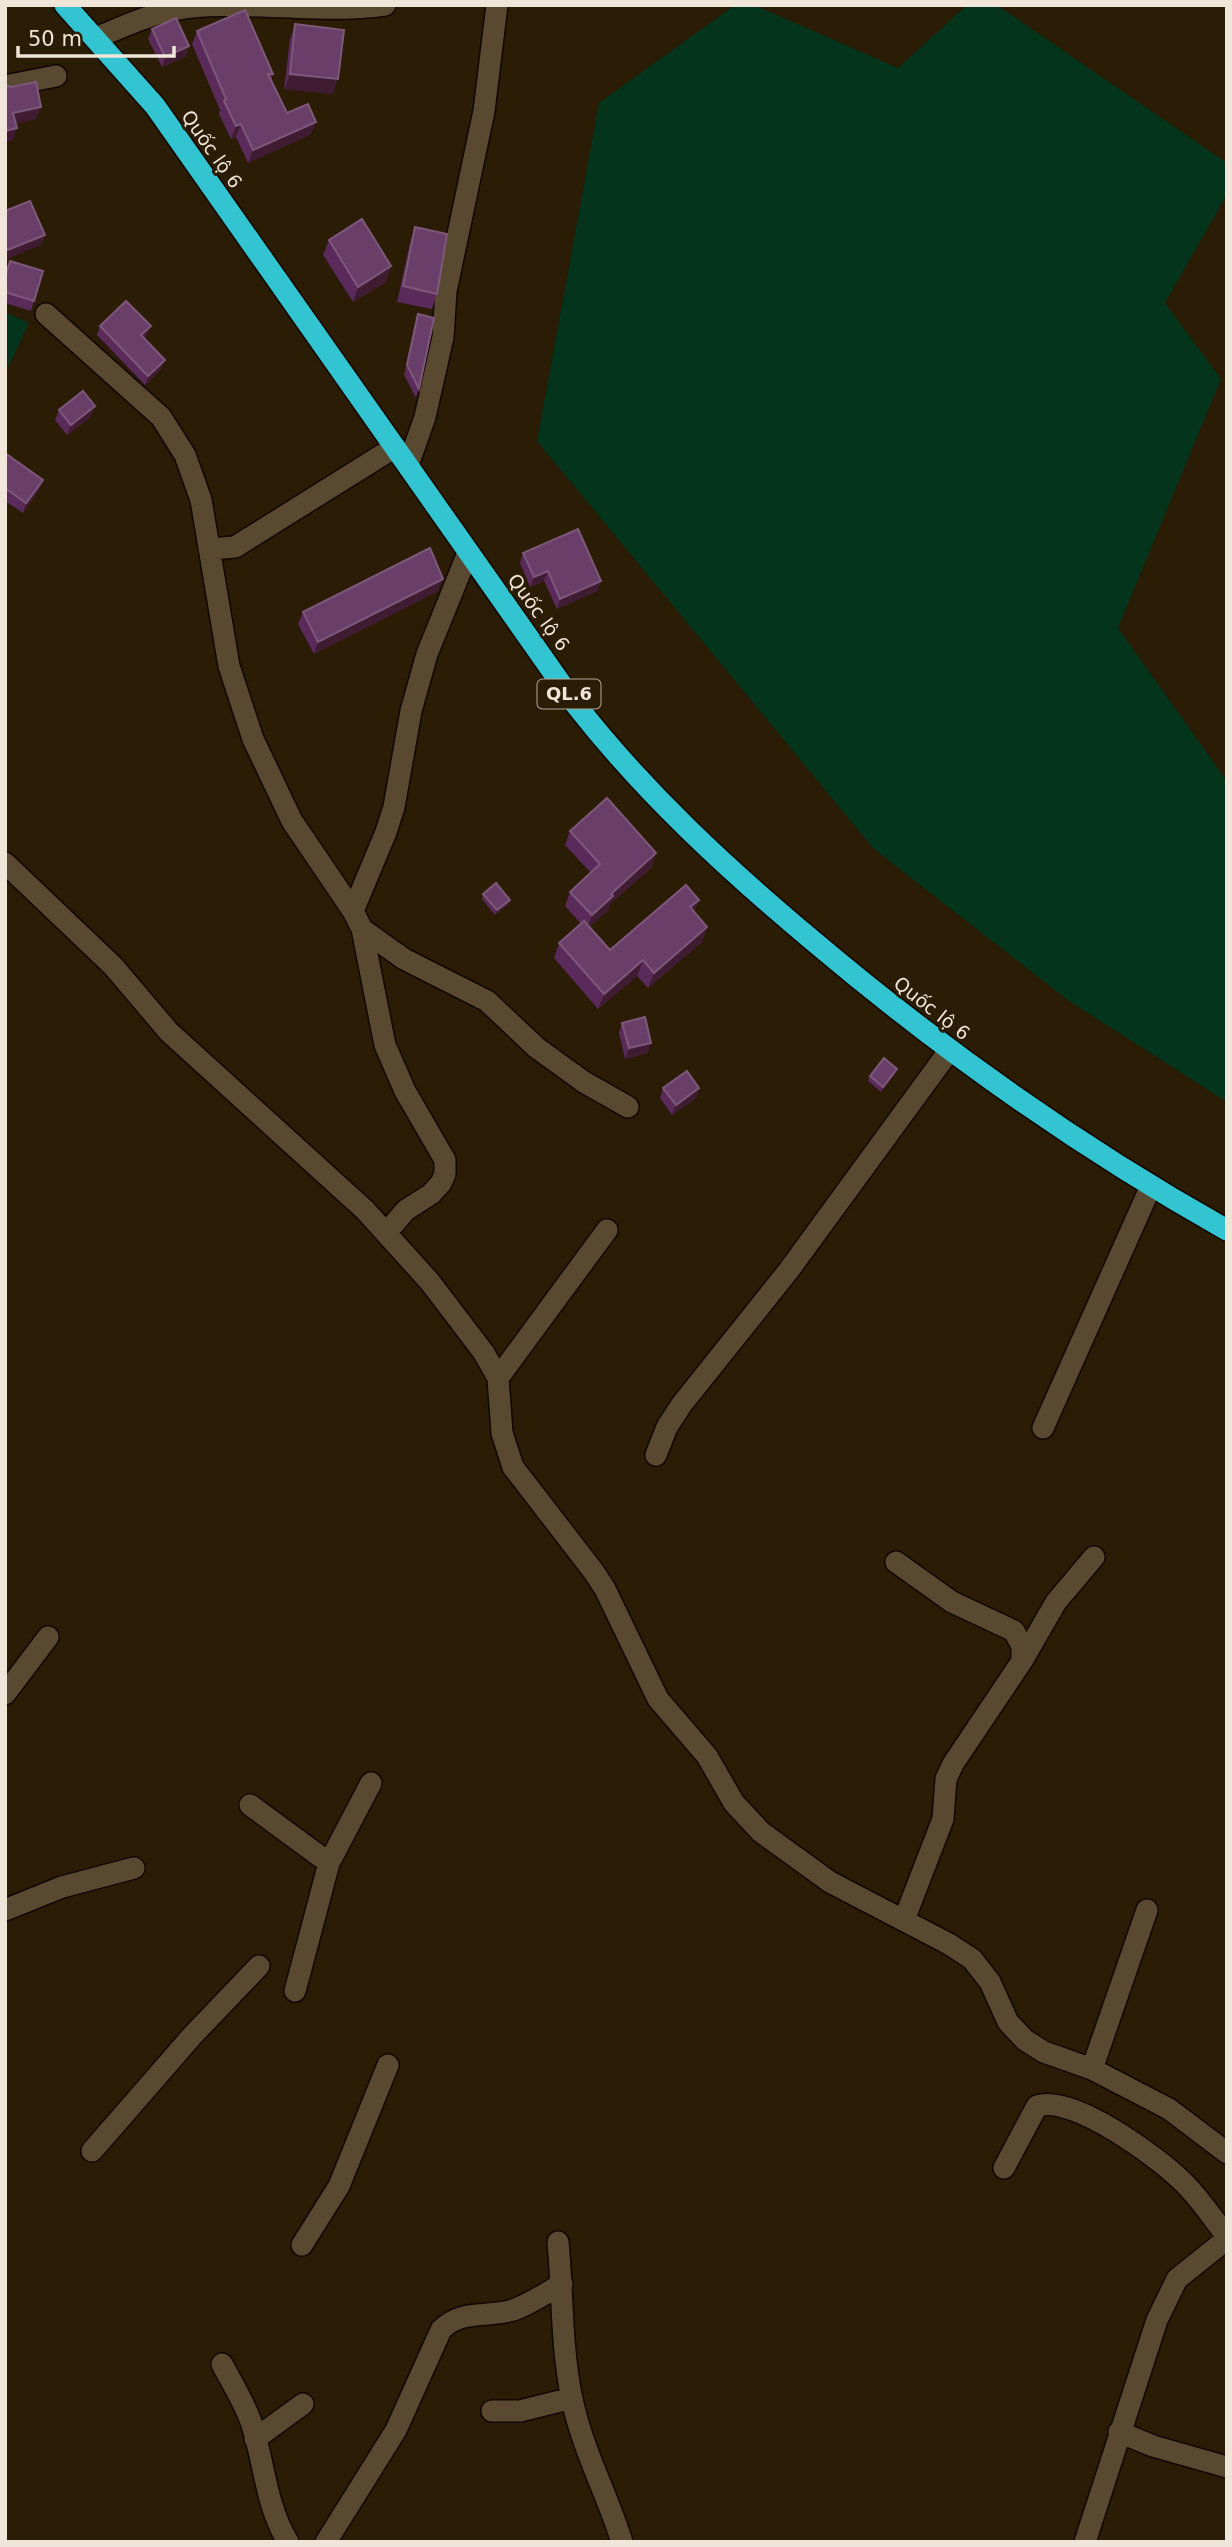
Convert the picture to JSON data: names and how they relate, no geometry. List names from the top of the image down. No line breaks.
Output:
{"streets":{"highway":["Quốc lộ 6","QL.6"]},"scale_bar":"50 m"}
